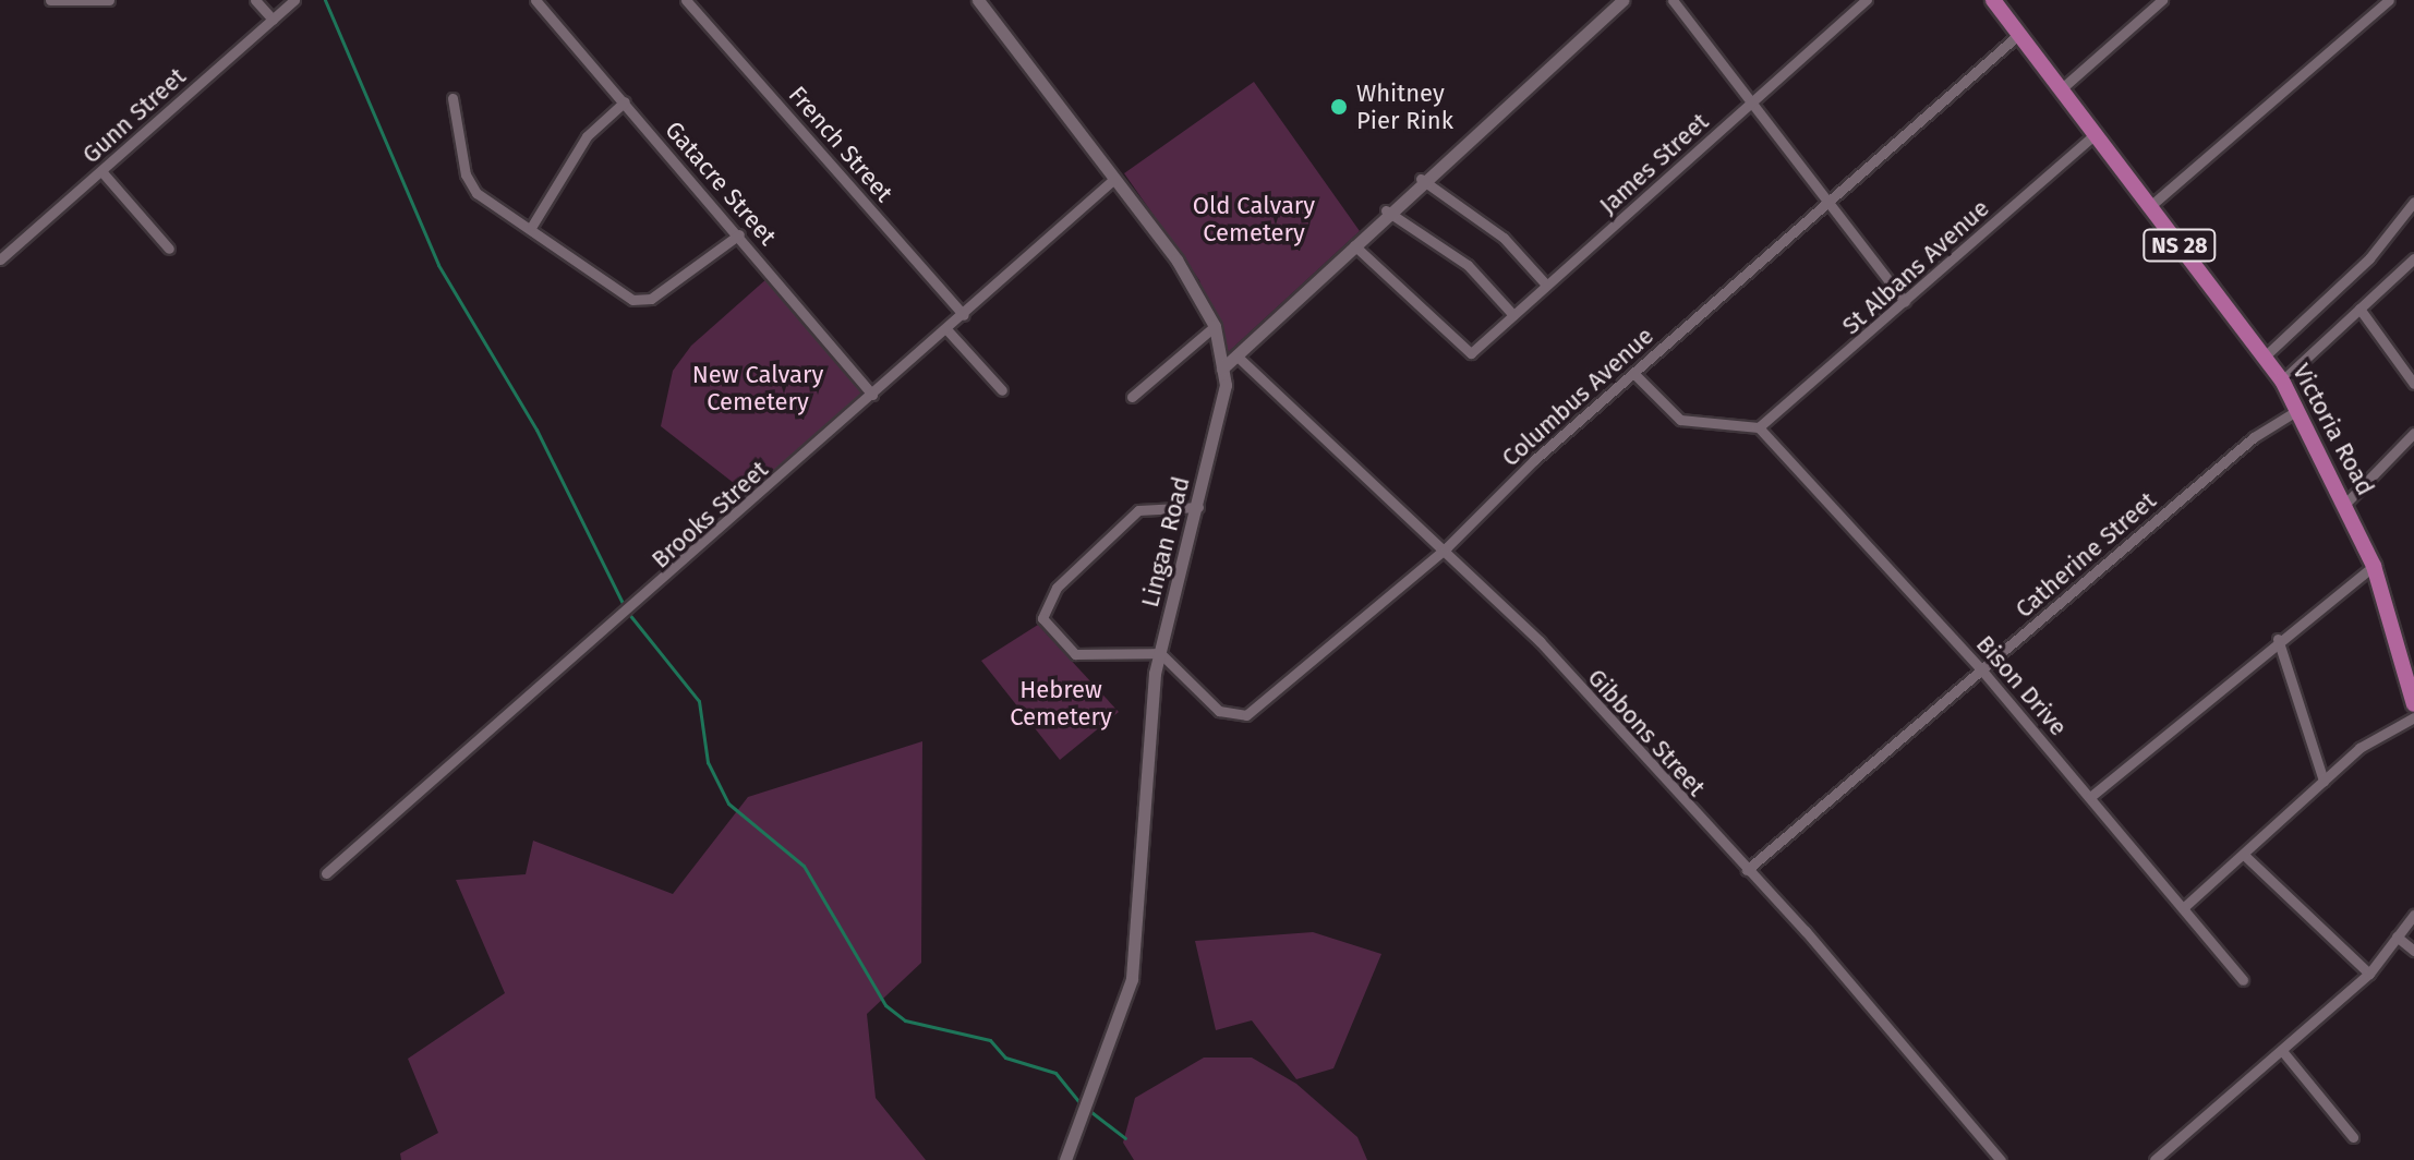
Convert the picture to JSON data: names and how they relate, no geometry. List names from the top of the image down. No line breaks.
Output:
{"streets":{"main road":["NS 28","Victoria Road"],"street":["Gunn Street","French Street","James Street","Gatacre Street","St Albans Avenue","Columbus Avenue","Brooks Street","Lingan Road","Catherine Street","Bison Drive","Gibbons Street"]},"crossings":[["French Street","Brooks Street"],["Gatacre Street","Brooks Street"],["St Albans Avenue","Victoria Road"],["St Albans Avenue","Bison Drive"],["Columbus Avenue","Victoria Road"],["Columbus Avenue","Lingan Road"],["Columbus Avenue","Gibbons Street"],["Victoria Road","Catherine Street"],["Brooks Street","Lingan Road"],["Catherine Street","Bison Drive"],["Catherine Street","Gibbons Street"]],"parks":["Old Calvary Cemetery","New Calvary Cemetery","Hebrew Cemetery"],"places":["Whitney Pier Rink"]}
